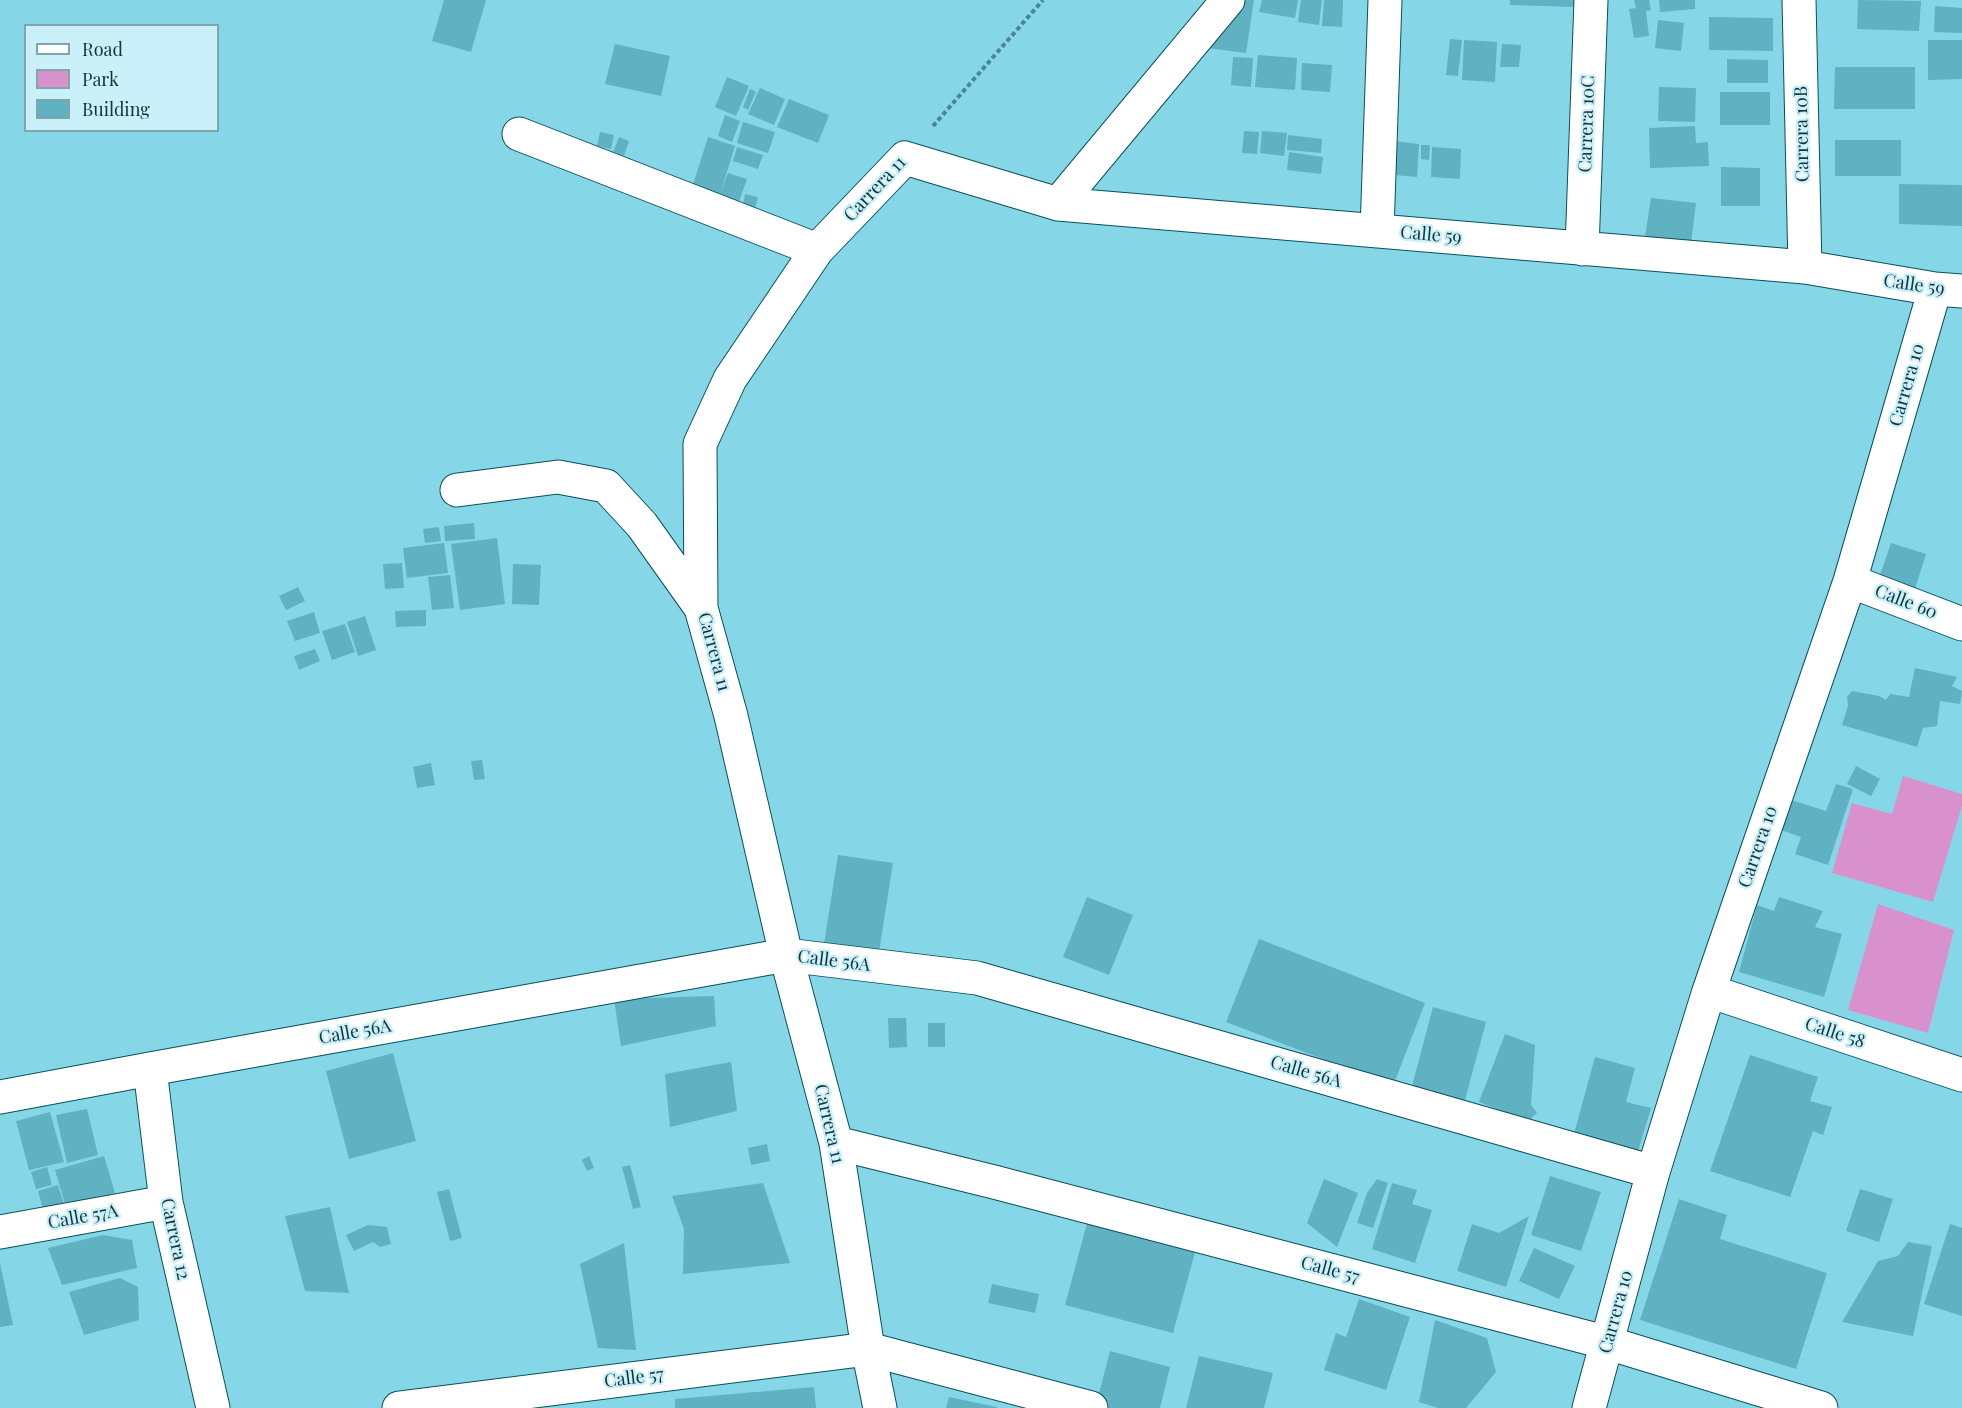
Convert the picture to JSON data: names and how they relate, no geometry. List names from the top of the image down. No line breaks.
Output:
{"streets":{"street":["Carrera 10C","Carrera 10B","Carrera 11","Calle 59","Carrera 10","Calle 60","Calle 56A","Calle 58","Calle 57A","Carrera 12","Calle 57"]},"crossings":[["Carrera 10C","Calle 59"],["Carrera 10B","Calle 59"],["Carrera 11","Calle 59"],["Carrera 11","Calle 56A"],["Carrera 11","Calle 57"],["Calle 59","Carrera 10"],["Carrera 10","Calle 60"],["Carrera 10","Calle 56A"],["Carrera 10","Calle 58"],["Carrera 10","Calle 57"],["Calle 56A","Carrera 12"],["Calle 57A","Carrera 12"]],"legend":["Road","Park","Building"]}
